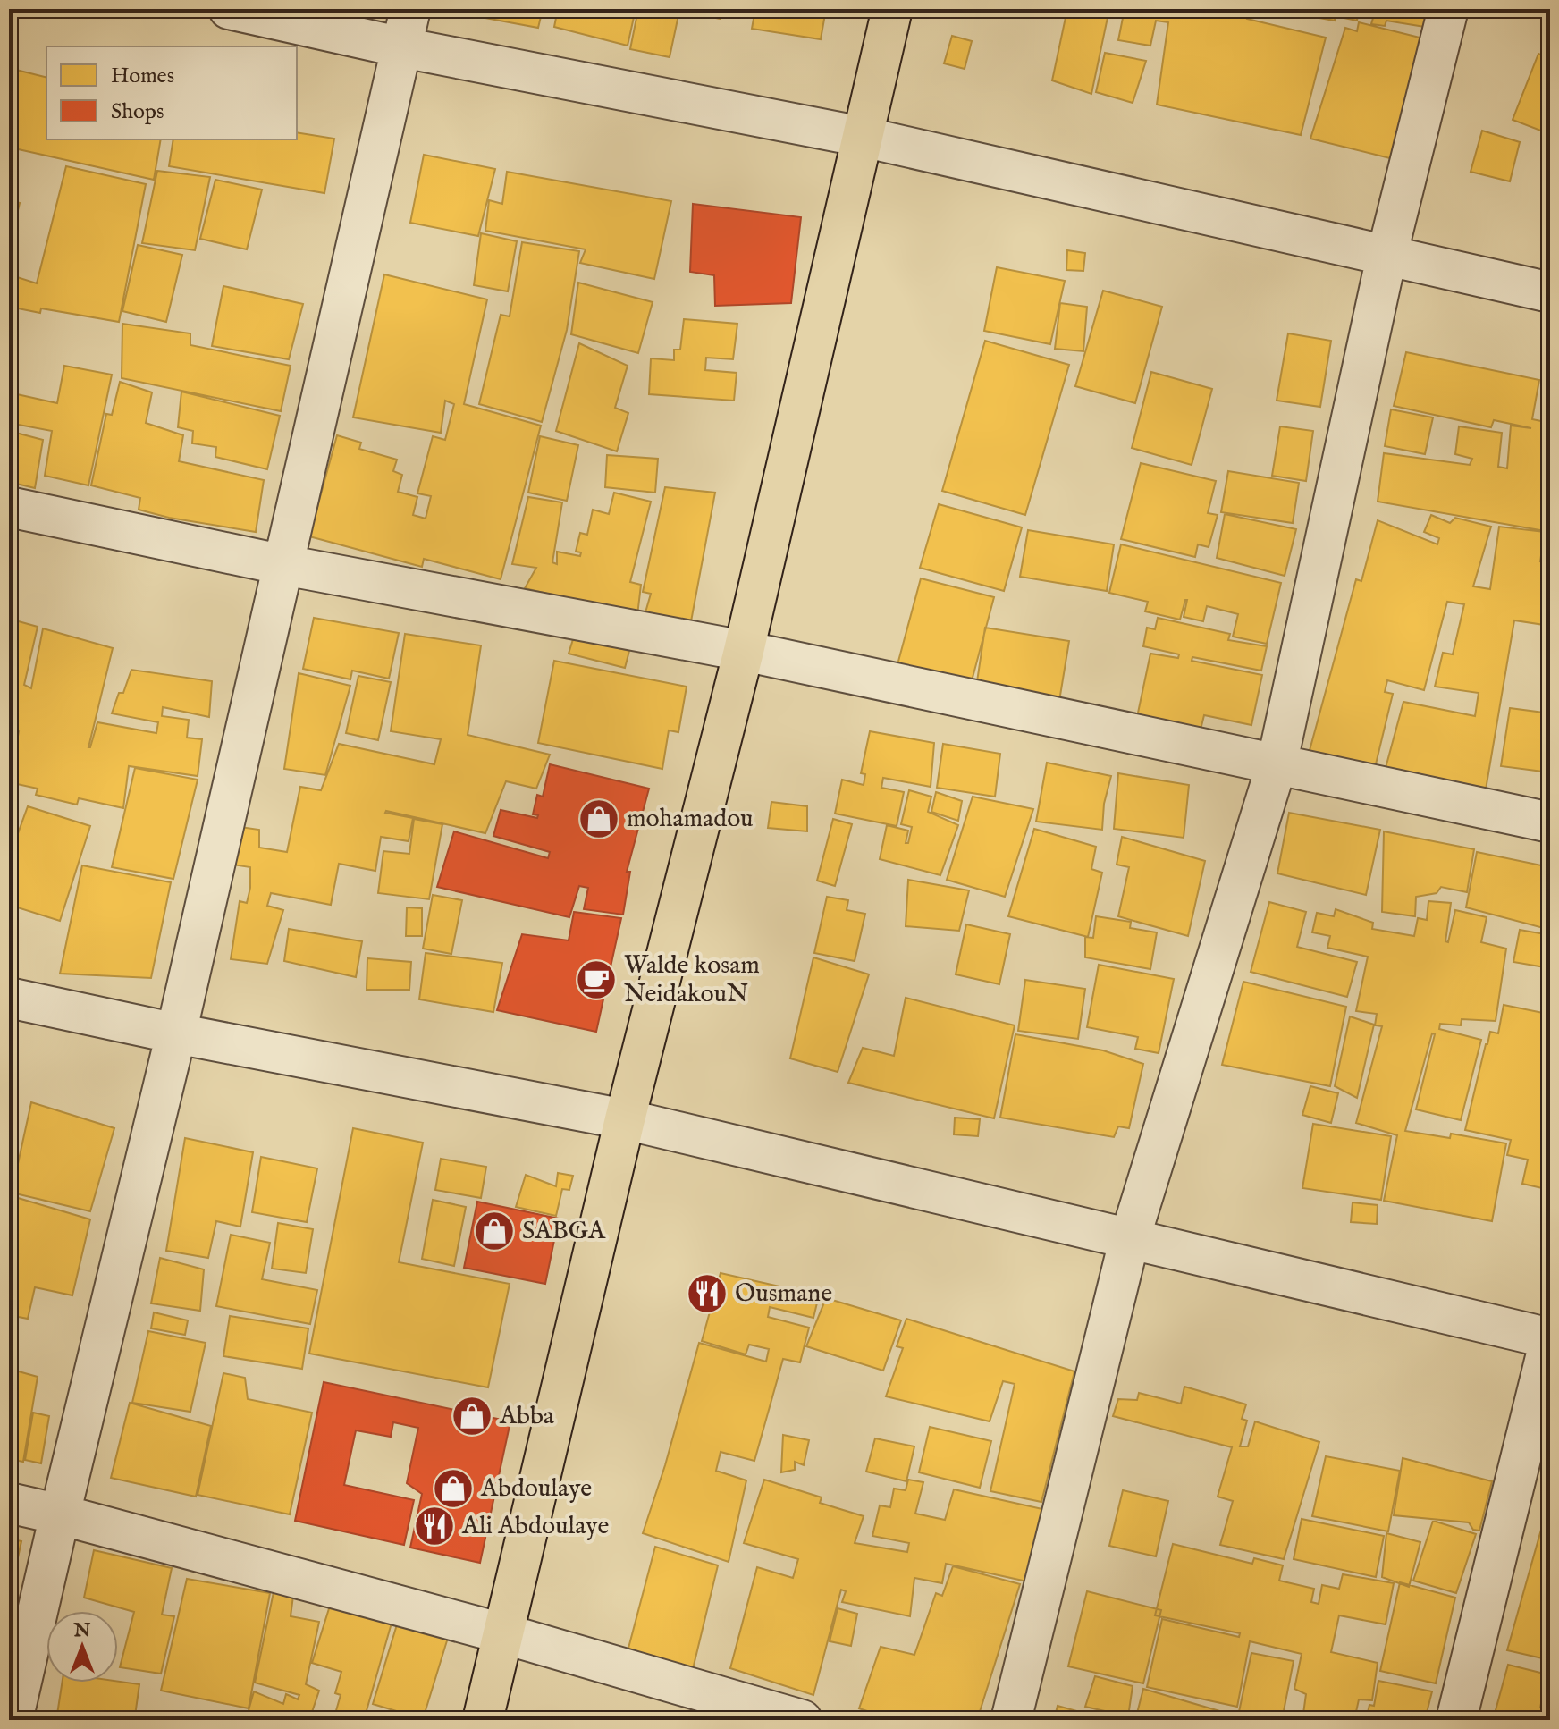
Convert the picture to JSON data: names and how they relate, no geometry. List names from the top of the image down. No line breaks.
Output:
{"places":{"shop":["mohamadou","SABGA","Abba","Abdoulaye"],"cafe":["Walde kosam NeidakouN"],"restaurant":["Ousmane","Ali Abdoulaye"]},"legend":["Homes","Shops"],"north":"top"}
